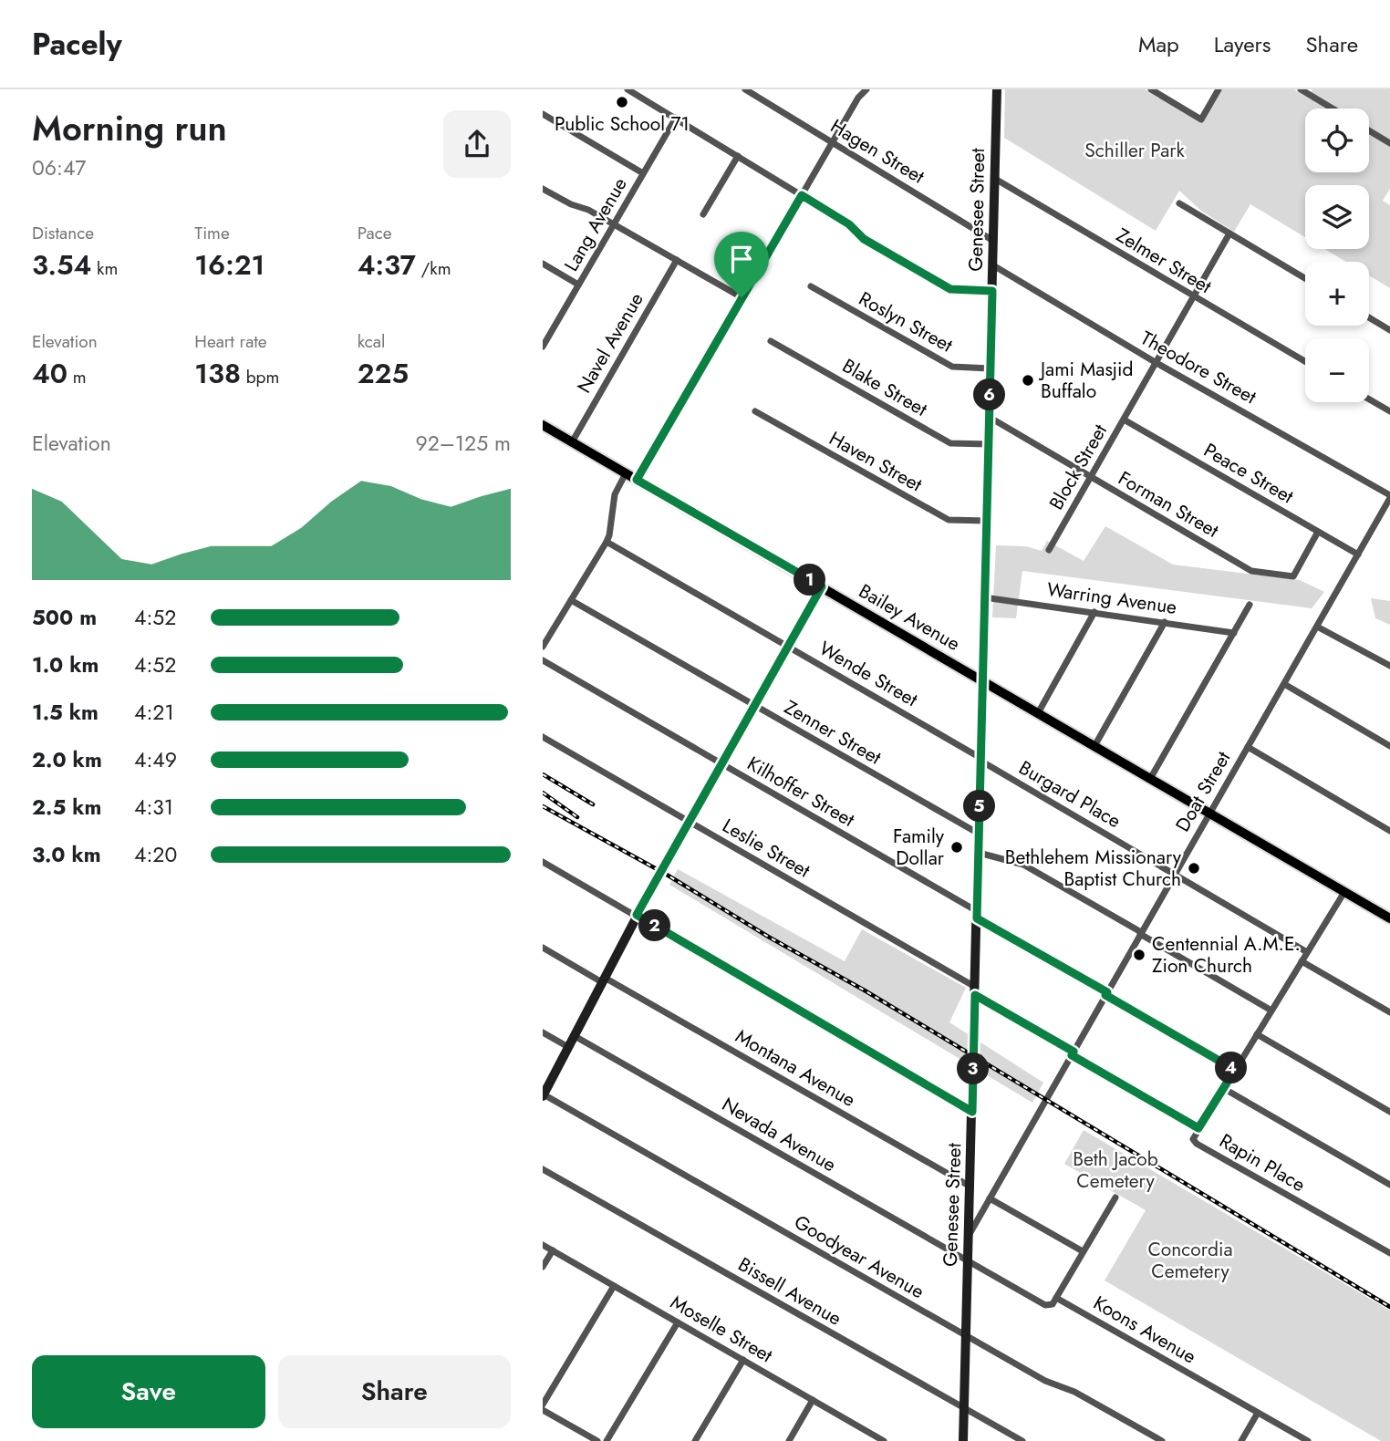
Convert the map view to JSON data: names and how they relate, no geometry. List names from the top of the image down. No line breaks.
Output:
{"streets":{"main road":["Genesee Street","Bailey Avenue"],"street":["Hagen Street","Lang Avenue","Zelmer Street","Roslyn Street","Navel Avenue","Theodore Street","Blake Street","Haven Street","Block Street","Peace Street","Forman Street","Warring Avenue","Wende Street","Zenner Street","Kilhoffer Street","Doat Street","Burgard Place","Leslie Street","Montana Avenue","Nevada Avenue","Rapin Place","Goodyear Avenue","Bissell Avenue","Moselle Street","Koons Avenue"]},"crossings":[["Hagen Street","Genesee Street"],["Genesee Street","Zelmer Street"],["Genesee Street","Roslyn Street"],["Genesee Street","Theodore Street"],["Genesee Street","Blake Street"],["Genesee Street","Haven Street"],["Genesee Street","Forman Street"],["Genesee Street","Warring Avenue"],["Genesee Street","Bailey Avenue"],["Genesee Street","Wende Street"],["Genesee Street","Zenner Street"],["Genesee Street","Kilhoffer Street"],["Genesee Street","Doat Street"],["Genesee Street","Burgard Place"],["Genesee Street","Leslie Street"],["Genesee Street","Montana Avenue"],["Genesee Street","Nevada Avenue"],["Genesee Street","Rapin Place"],["Genesee Street","Goodyear Avenue"],["Genesee Street","Bissell Avenue"],["Genesee Street","Koons Avenue"],["Zelmer Street","Block Street"],["Navel Avenue","Bailey Avenue"],["Theodore Street","Block Street"],["Theodore Street","Doat Street"],["Block Street","Peace Street"],["Block Street","Forman Street"],["Peace Street","Forman Street"],["Peace Street","Doat Street"],["Bailey Avenue","Doat Street"],["Wende Street","Burgard Place"],["Kilhoffer Street","Doat Street"],["Doat Street","Burgard Place"],["Doat Street","Rapin Place"],["Leslie Street","Rapin Place"],["Nevada Avenue","Koons Avenue"]],"parks":["Schiller Park","Beth Jacob Cemetery","Concordia Cemetery"],"places":["Public School 71","Jami Masjid Buffalo","Family Dollar","Bethlehem Missionary Baptist Church","Centennial A.M.E. Zion Church"],"page":{"header":"Pacely","nav":["Map","Layers","Share"],"heading":["Morning run","06:47"],"map_buttons":["+","−"],"stats":[["Distance","3.54 km"],["Time","16:21"],["Pace","4:37 /km"],["Elevation","40 m"],["Heart rate","138 bpm"],["kcal","225"]],"pins":["6","1","5","2","4","3"],"chart":["Elevation","92–125 m"],"list":[{"name":"500 m","note":"4:52"},{"name":"1.0 km","note":"4:52"},{"name":"1.5 km","note":"4:21"},{"name":"2.0 km","note":"4:49"},{"name":"2.5 km","note":"4:31"},{"name":"3.0 km","note":"4:20"}],"buttons":["Save","Share"]}}
